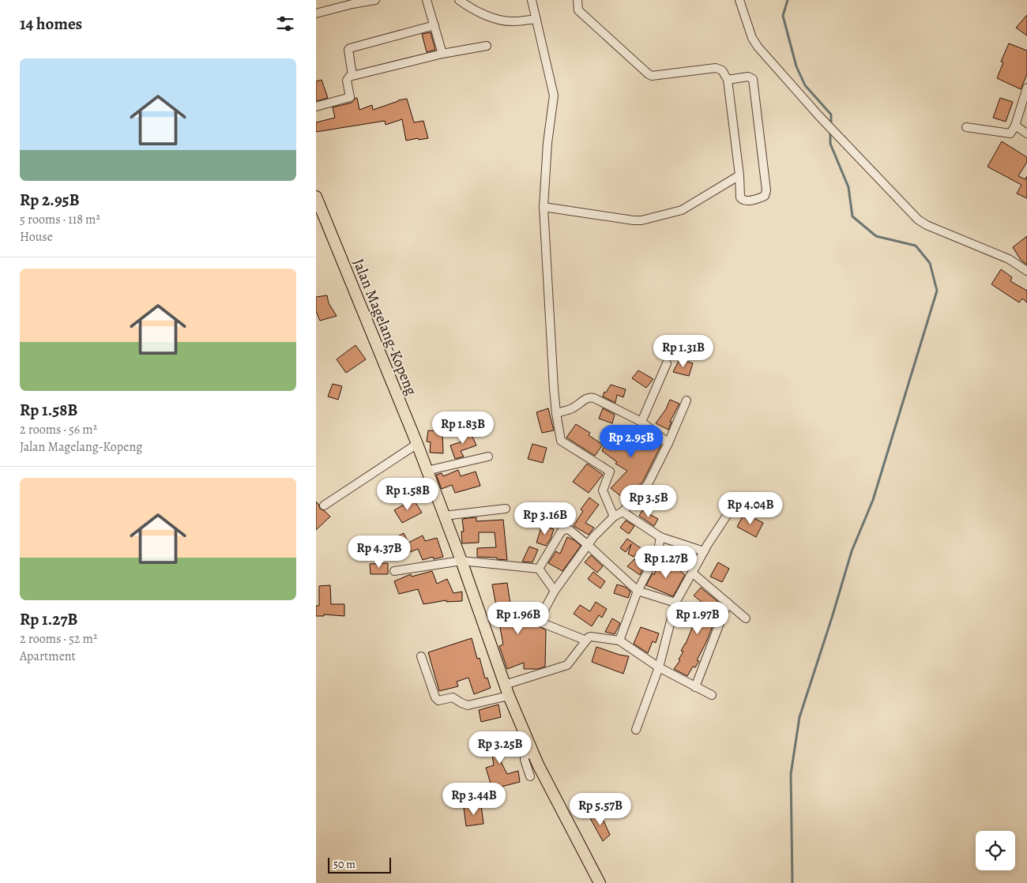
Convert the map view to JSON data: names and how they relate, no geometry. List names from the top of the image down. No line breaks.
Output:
{"streets":{"main road":["Jalan Magelang-Kopeng"]},"scale_bar":"50 m","page":{"heading":"14 homes","list":[{"name":"Rp 2.95B","note":"5 rooms · 118 m² · House"},{"name":"Rp 1.58B","note":"2 rooms · 56 m² · Jalan Magelang-Kopeng"},{"name":"Rp 1.27B","note":"2 rooms · 52 m² · Apartment"}],"price":["Rp 1.31B","Rp 1.83B","Rp 2.95B","Rp 1.58B","Rp 3.5B","Rp 4.04B","Rp 3.16B","Rp 4.37B","Rp 1.27B","Rp 1.96B","Rp 1.97B","Rp 3.25B","Rp 3.44B","Rp 5.57B"],"scale":"50 m"}}
